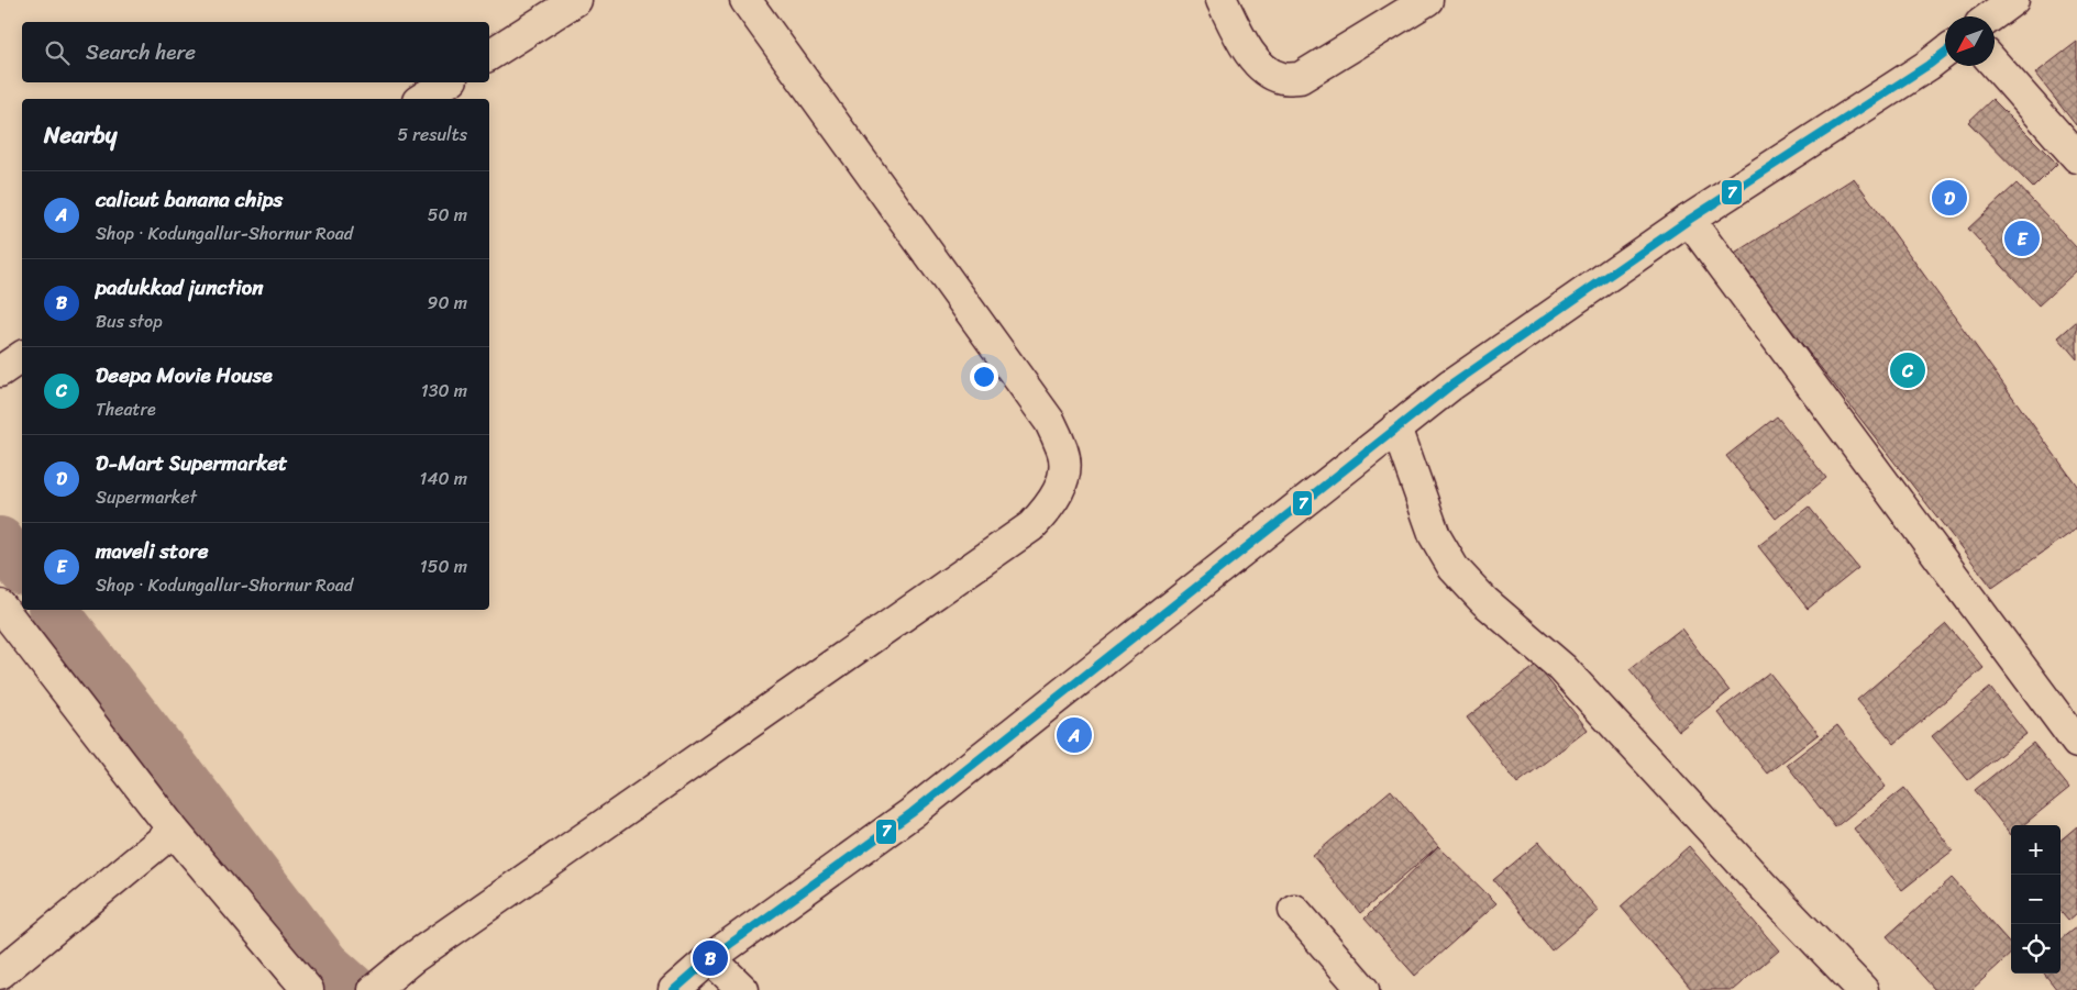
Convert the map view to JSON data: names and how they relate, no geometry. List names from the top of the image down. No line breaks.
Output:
{"lines":["transit line 7"],"north":"bottom left","page":{"search":"Search here","heading":["Nearby","5 results"],"list":[{"mark":"A","name":"calicut banana chips","note":"Shop · Kodungallur-Shornur Road","value":"50 m"},{"mark":"B","name":"padukkad junction","note":"Bus stop","value":"90 m"},{"mark":"C","name":"Deepa Movie House","note":"Theatre","value":"130 m"},{"mark":"D","name":"D-Mart Supermarket","note":"Supermarket","value":"140 m"},{"mark":"E","name":"maveli store","note":"Shop · Kodungallur-Shornur Road","value":"150 m"}],"pins":["D","E","C","A","B"],"map_buttons":["+","−"]}}
